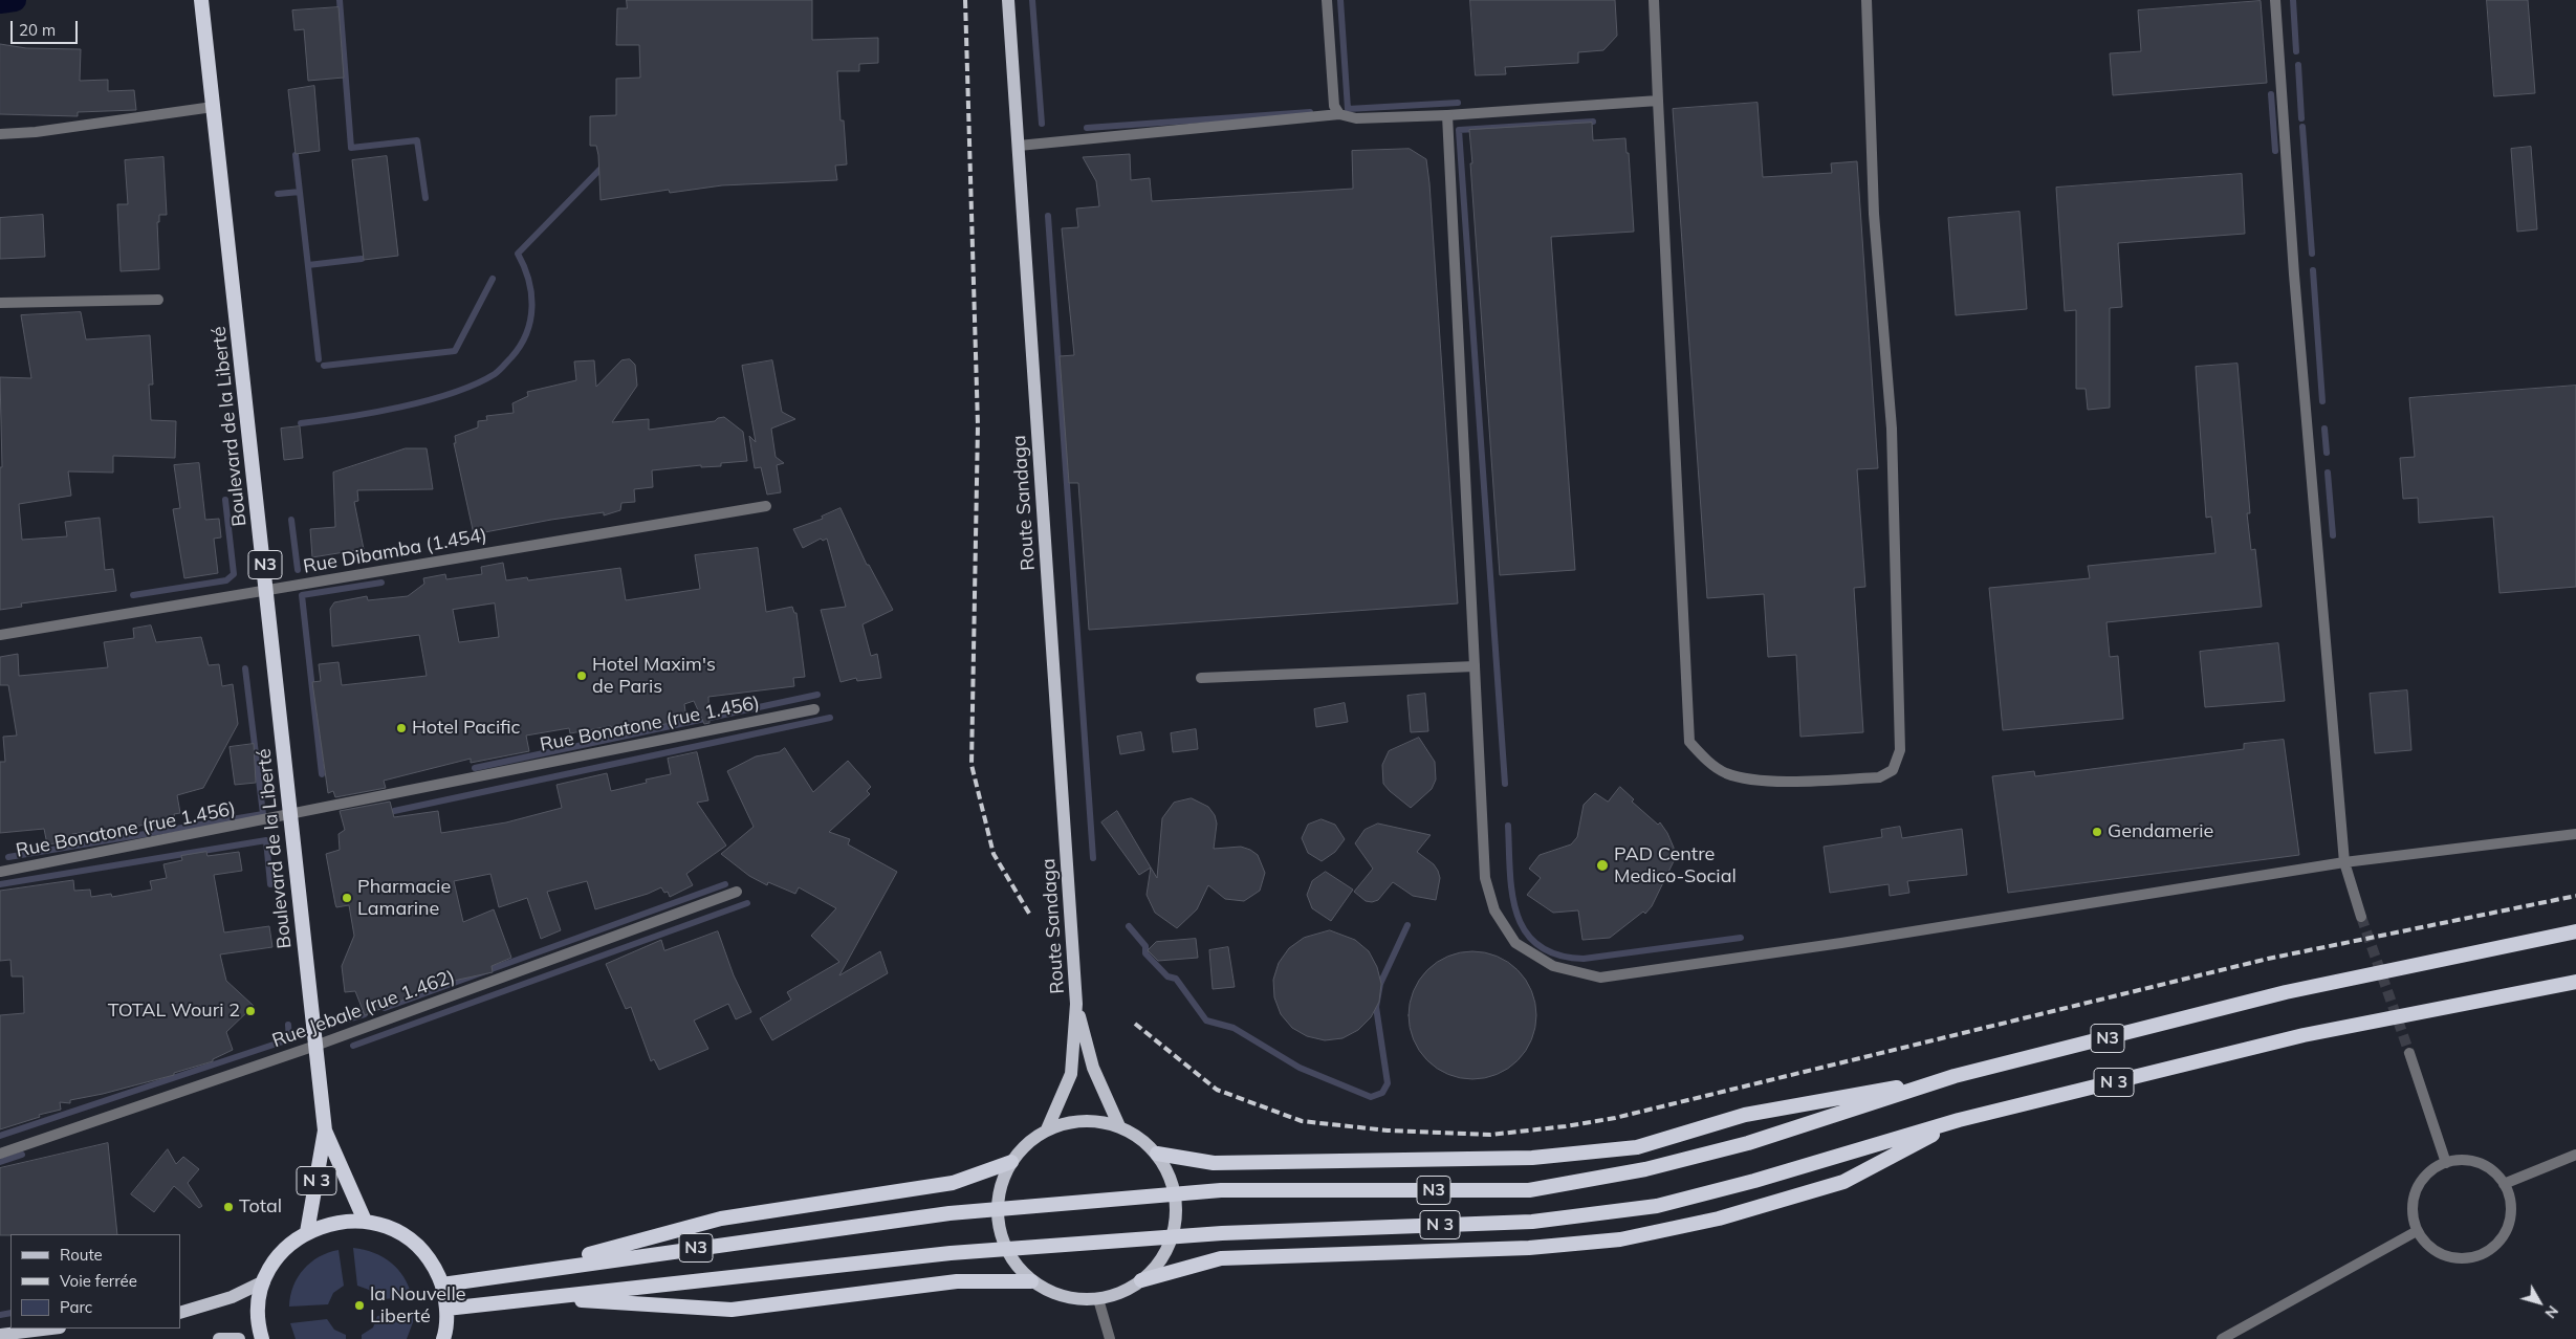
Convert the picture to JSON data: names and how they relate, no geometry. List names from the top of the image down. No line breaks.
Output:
{"streets":{"highway":["Boulevard de la Liberté","N3","N 3"],"main road":["Route Sandaga"],"street":["Rue Dibamba (1.454)","Rue Bonatone (rue 1.456)","Rue Jebale (rue 1.462)"]},"crossings":[["Boulevard de la Liberté","Rue Dibamba (1.454)"],["Boulevard de la Liberté","Rue Bonatone (rue 1.456)"],["Boulevard de la Liberté","Rue Jebale (rue 1.462)"]],"places":["Hotel Maxim's de Paris","Hotel Pacific","Gendamerie","PAD Centre Medico-Social","Pharmacie Lamarine","TOTAL Wouri 2","Total","la Nouvelle Liberté"],"legend":["Route","Voie ferrée","Parc"],"scale_bar":"20 m","north":"bottom right"}
